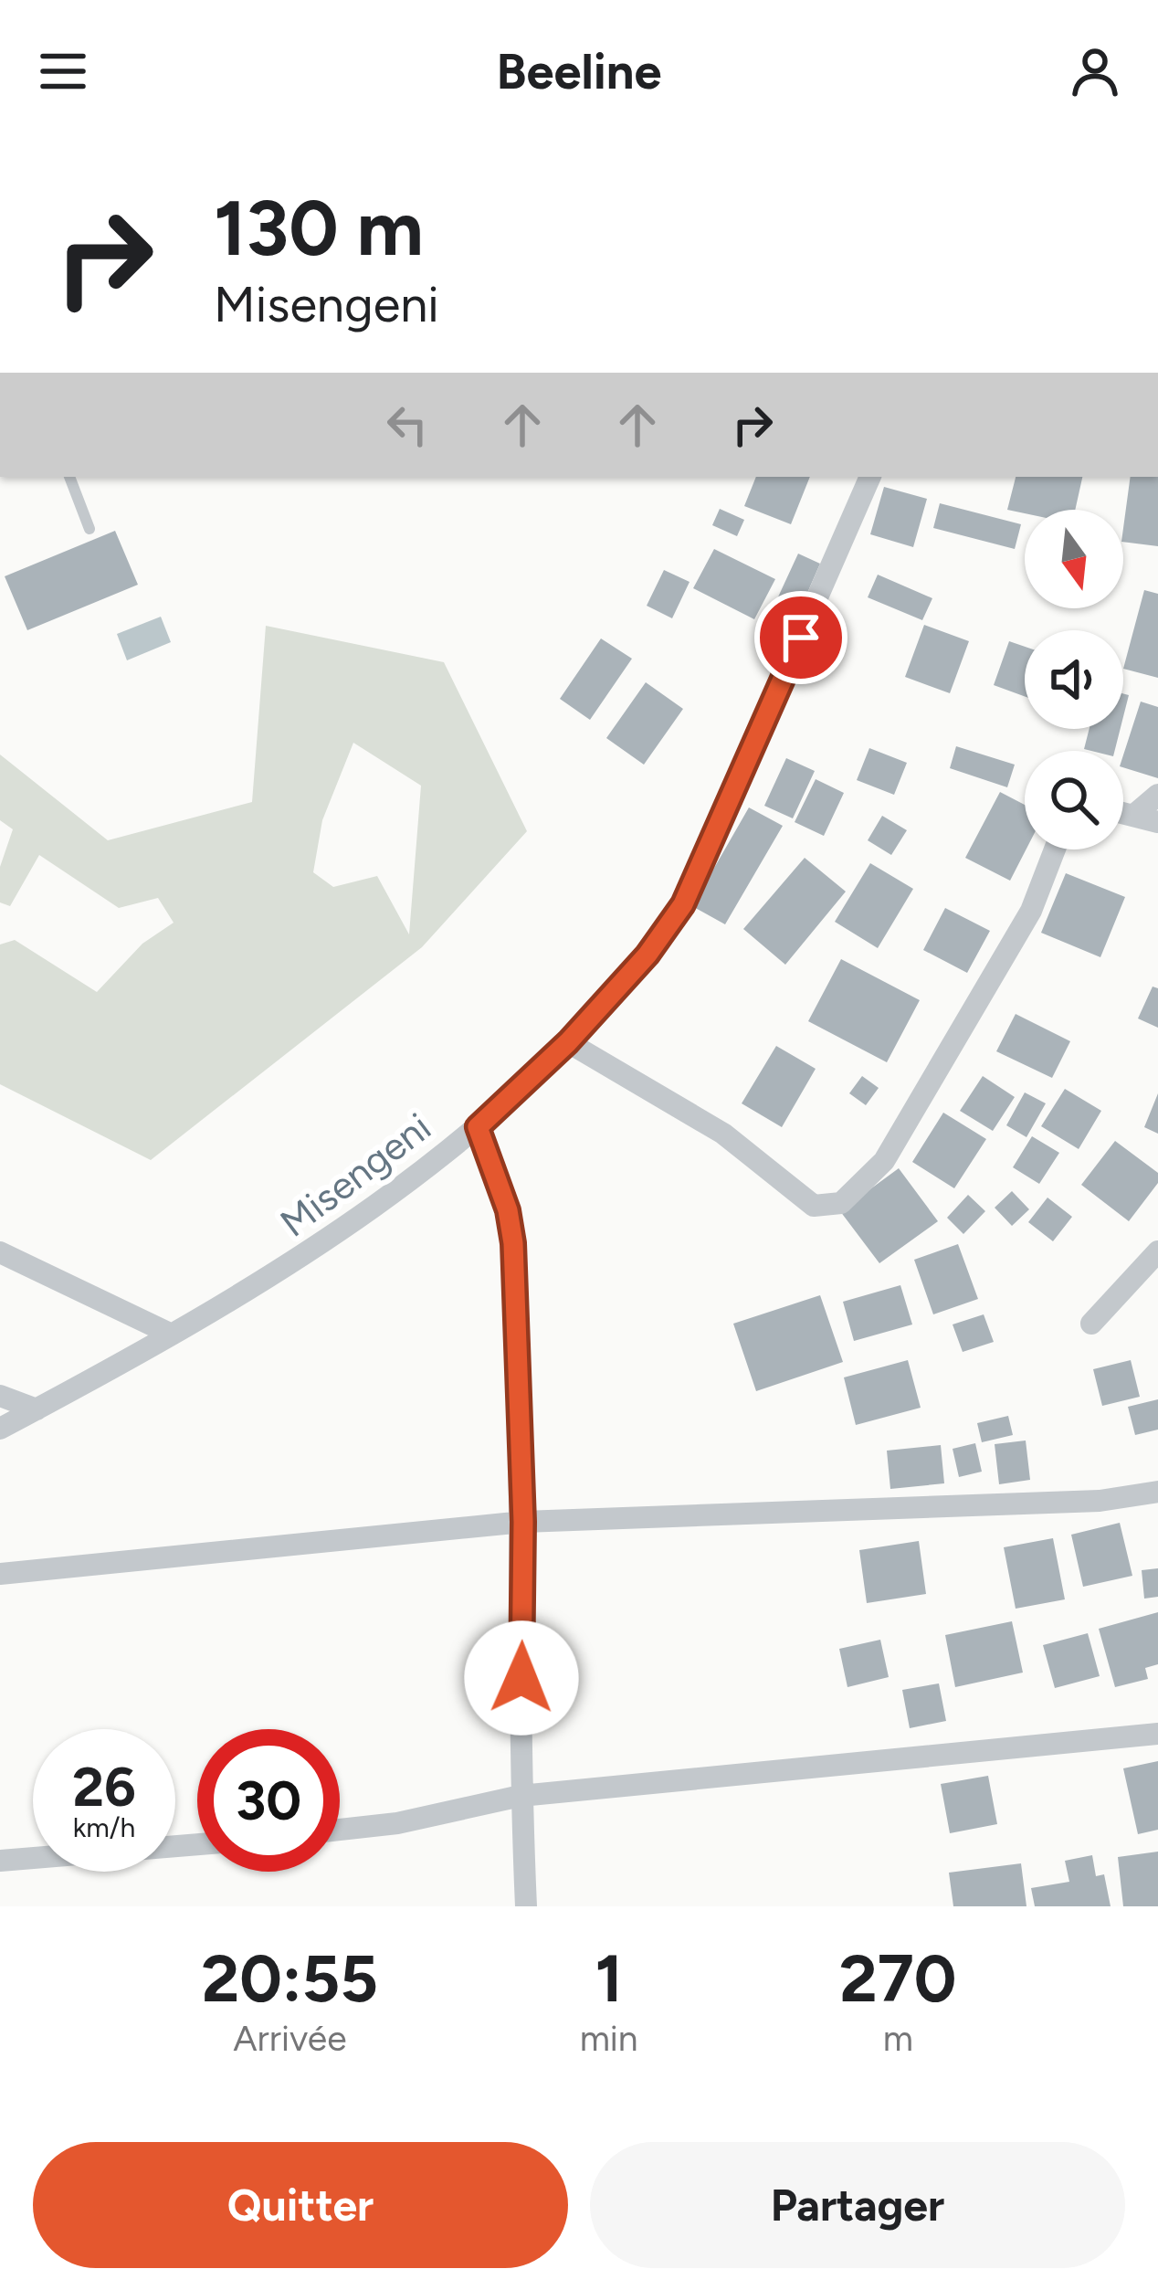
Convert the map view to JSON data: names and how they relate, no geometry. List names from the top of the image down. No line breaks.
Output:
{"streets":{"street":["Misengeni"]},"north":"bottom","page":{"header":"Beeline","turn":["130 m","Misengeni"],"speed":"26 km/h","limit":"30","eta":["20:55","Arrivée","1","min","270","m"],"buttons":["Quitter","Partager"]}}
